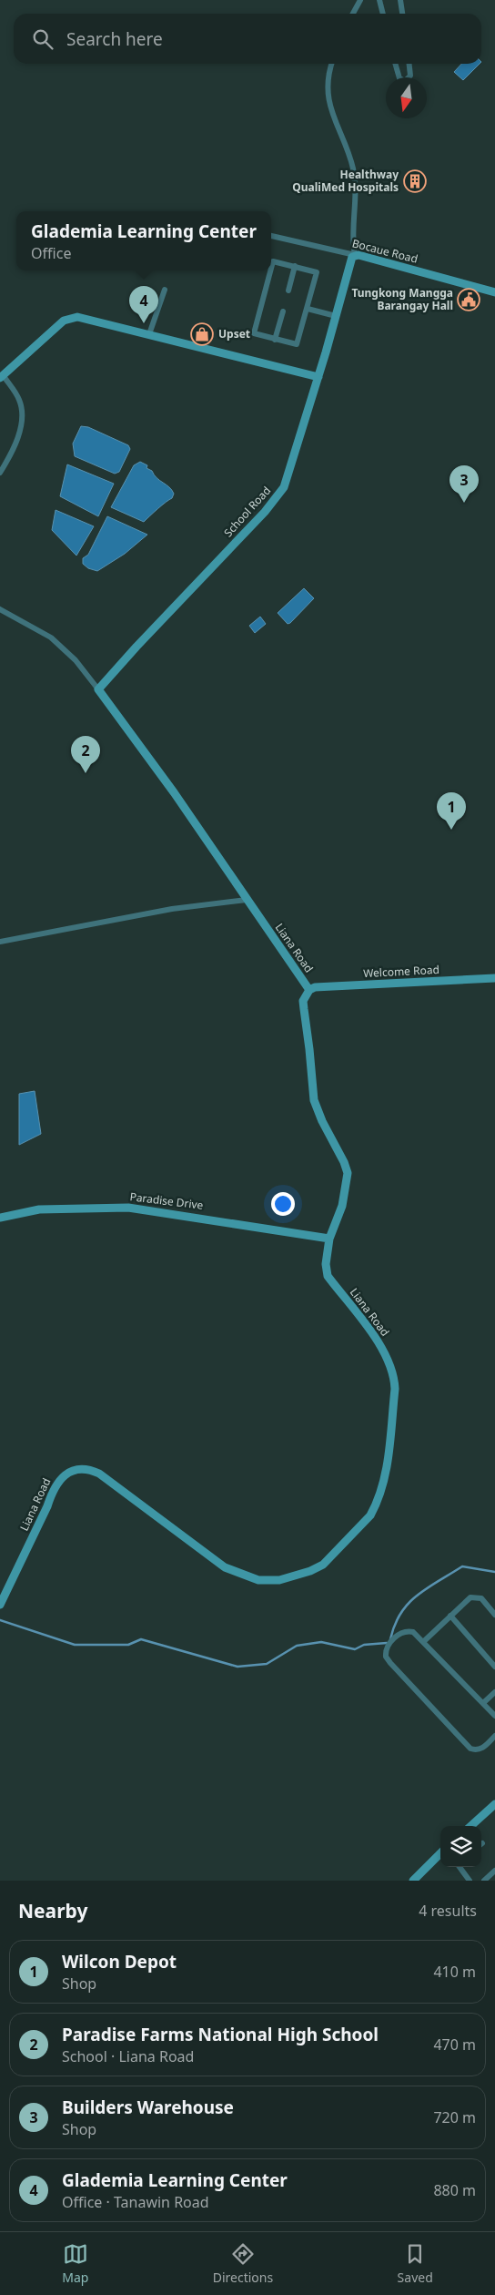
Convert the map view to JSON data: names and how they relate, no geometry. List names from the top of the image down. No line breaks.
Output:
{"streets":{"street":["Bocaue Road","School Road","Liana Road","Welcome Road","Paradise Drive"]},"crossings":[["Bocaue Road","School Road"],["School Road","Liana Road"],["Liana Road","Welcome Road"],["Liana Road","Paradise Drive"]],"places":{"building":["Healthway QualiMed Hospitals"],"public building":["Tungkong Mangga Barangay Hall"],"shop":["Upset"]},"north":"bottom","page":{"search":"Search here","popup":["Glademia Learning Center","Office"],"pins":["4","3","2","1"],"heading":["Nearby","4 results"],"list":[{"mark":"1","name":"Wilcon Depot","note":"Shop","value":"410 m"},{"mark":"2","name":"Paradise Farms National High School","note":"School · Liana Road","value":"470 m"},{"mark":"3","name":"Builders Warehouse","note":"Shop","value":"720 m"},{"mark":"4","name":"Glademia Learning Center","note":"Office · Tanawin Road","value":"880 m"}],"nav":["Map","Directions","Saved"]}}
